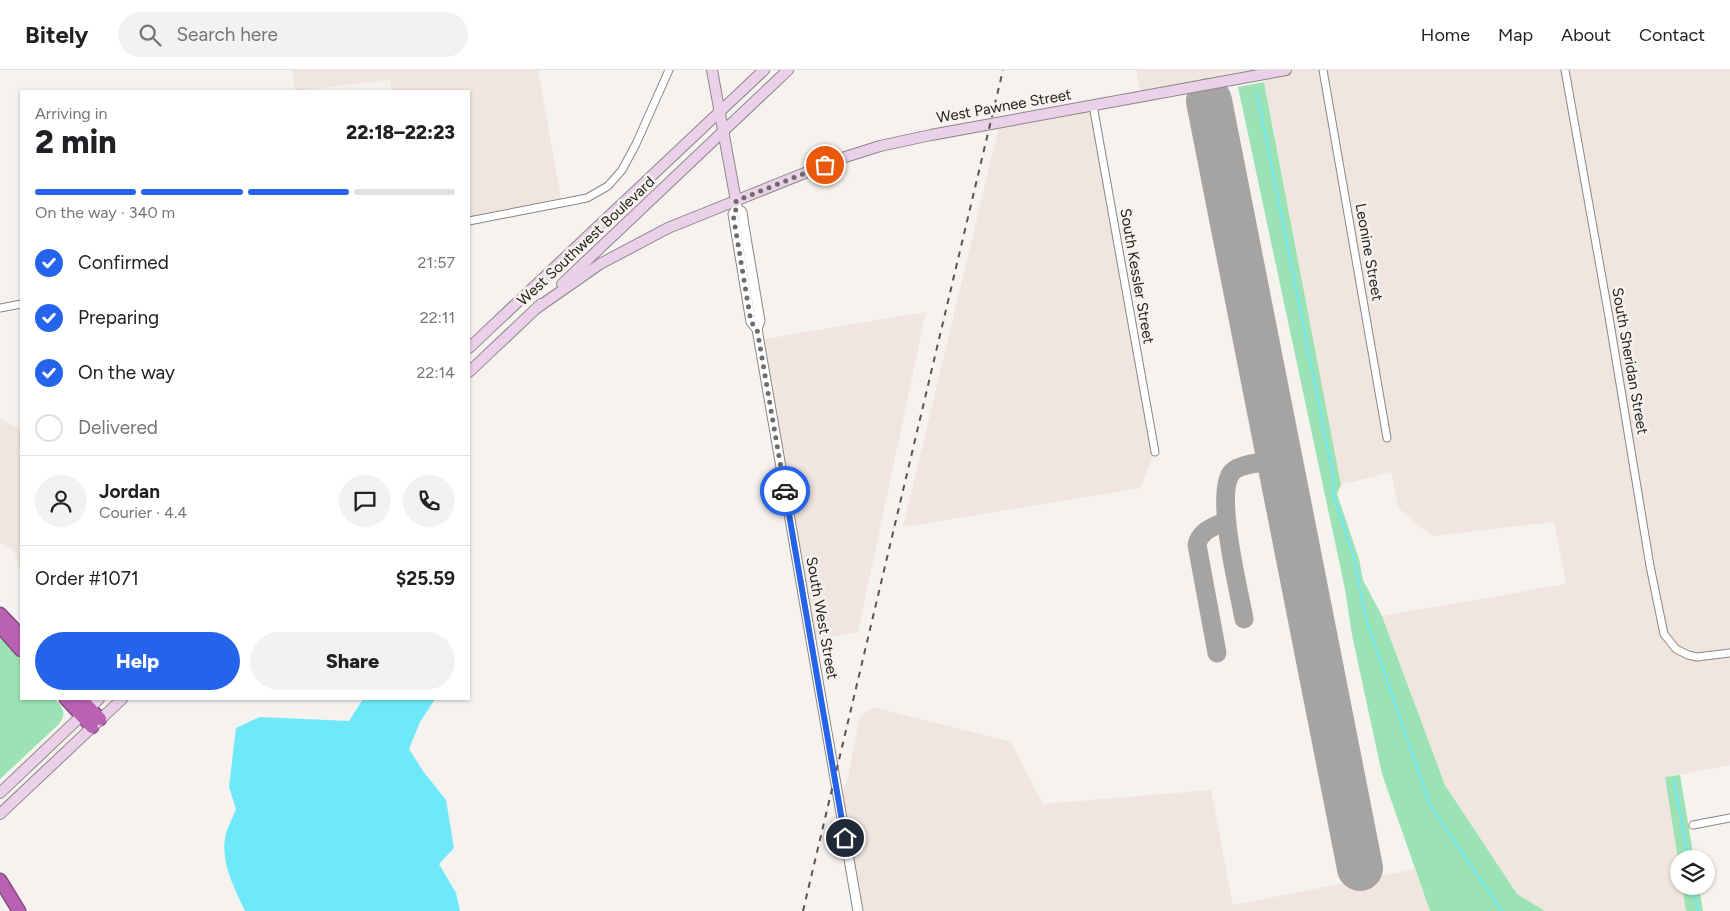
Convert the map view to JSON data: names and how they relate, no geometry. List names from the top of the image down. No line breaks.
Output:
{"streets":{"main road":["West Pawnee Street","West Southwest Boulevard","South West Street"],"street":["Leonine Street","South Kessler Street","South Sheridan Street"]},"crossings":[["West Pawnee Street","West Southwest Boulevard"],["West Pawnee Street","South Kessler Street"],["West Pawnee Street","South West Street"],["West Southwest Boulevard","South West Street"]],"page":{"header":"Bitely","search":"Search here","nav":["Home","Map","About","Contact"],"heading":["2 min","Arriving in","22:18–22:23"],"panel":["Jordan","Courier · 4.4","Order #1071","$25.59"],"bar":"On the way · 340 m","list":[["Confirmed","21:57"],["Preparing","22:11"],["On the way","22:14"],"Delivered"],"buttons":["Help","Share"]}}
